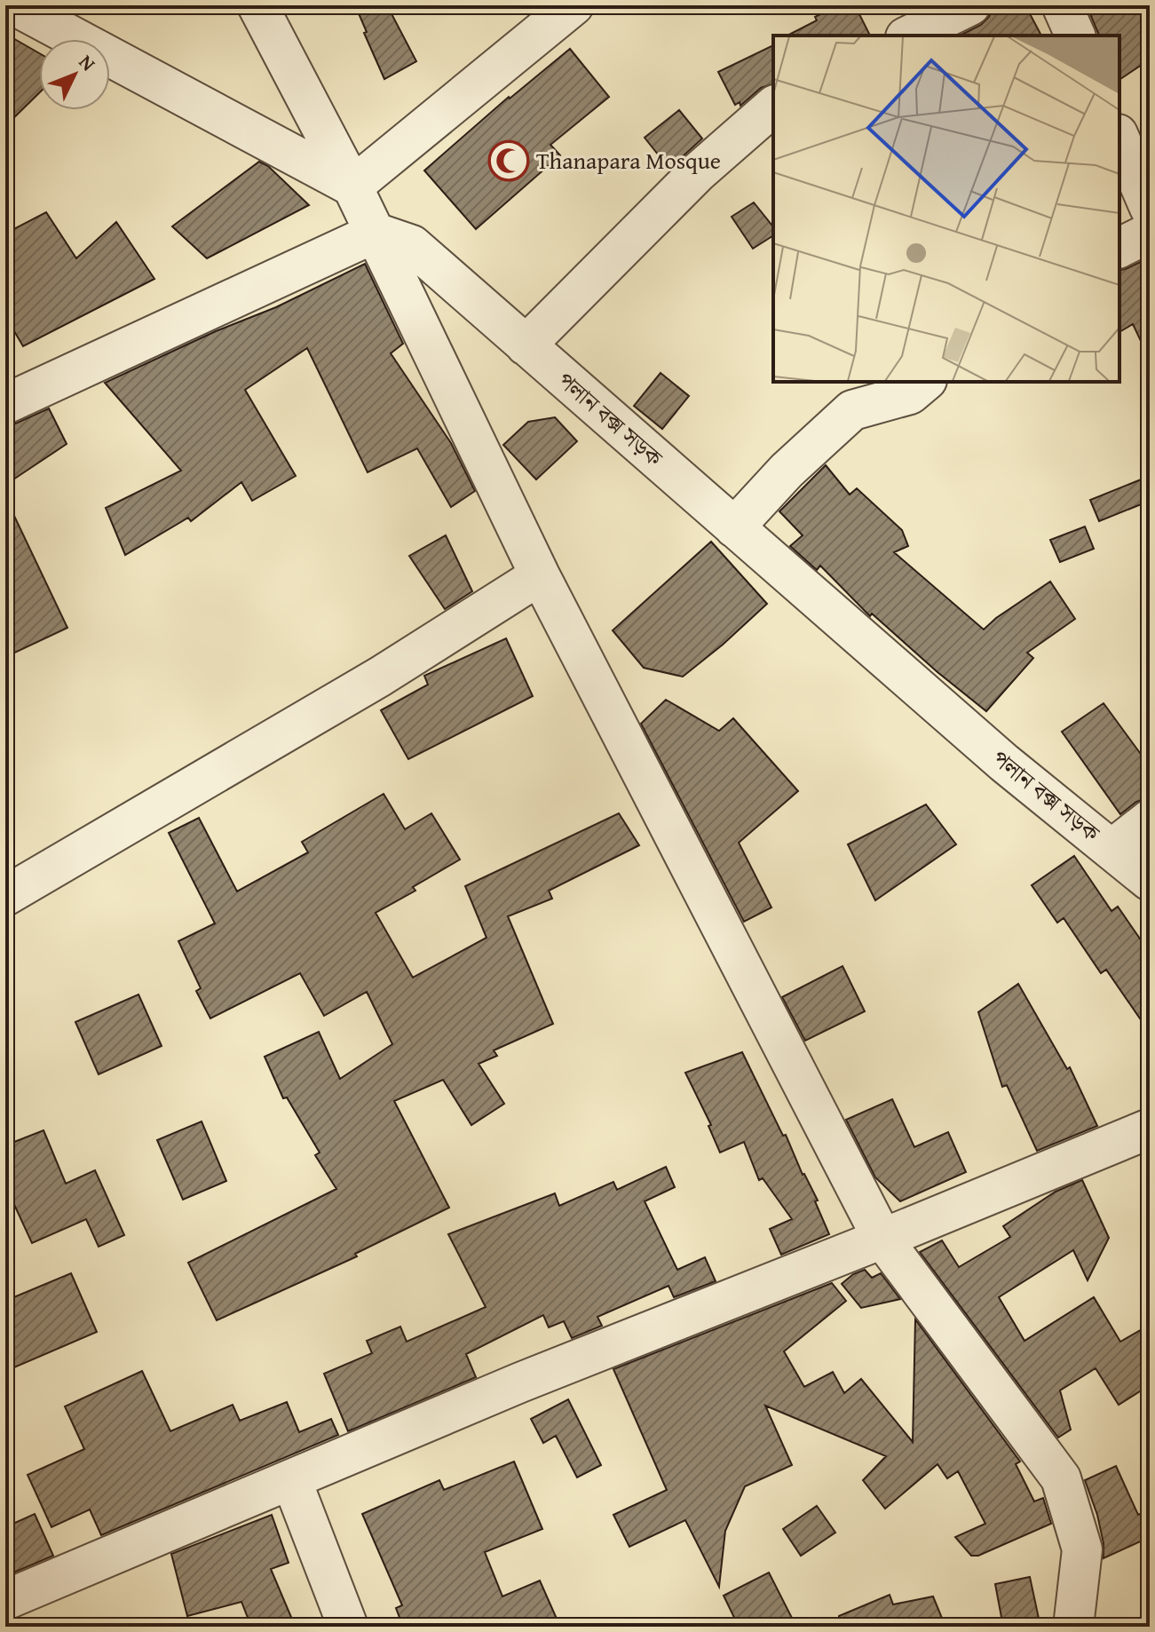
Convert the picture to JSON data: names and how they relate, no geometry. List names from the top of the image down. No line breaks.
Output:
{"streets":{"street":["পলান বক্স সড়ক"]},"places":{"mosque":["Thanapara Mosque"]},"north":"top right"}
